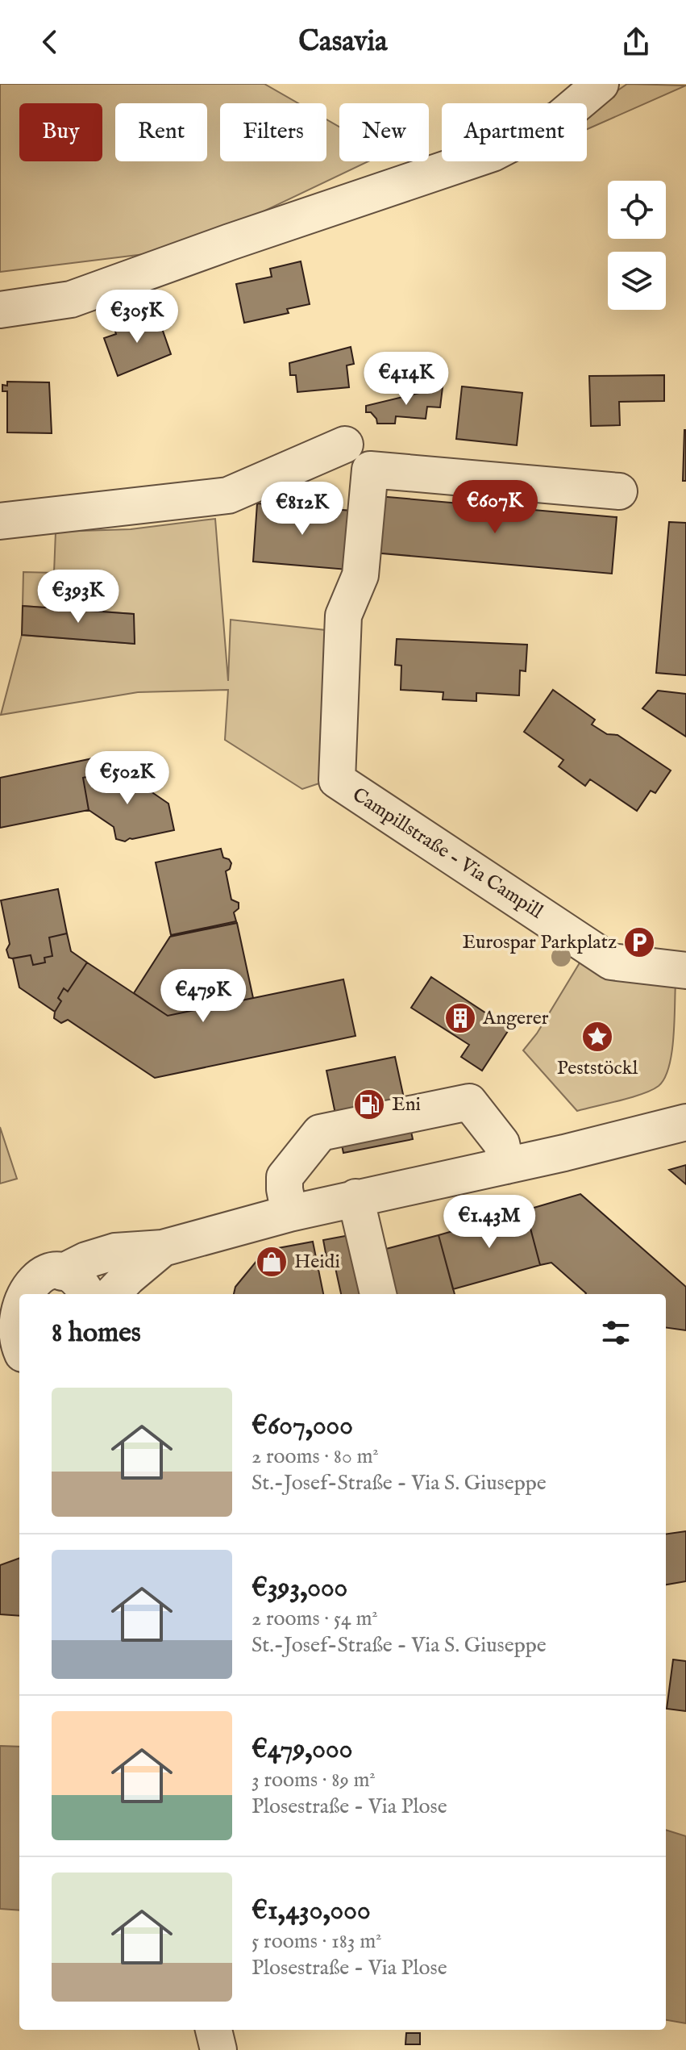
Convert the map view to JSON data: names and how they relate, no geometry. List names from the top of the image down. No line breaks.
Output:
{"streets":{"street":["Campillstraße - Via Campill"]},"places":{"parking":["Eurospar Parkplatz"],"building":["Angerer"],"place":["Peststöckl"],"fuel station":["Eni"],"shop":["Heidi"]},"page":{"header":"Casavia","chip":["Buy","Rent","Filters","New","Apartment"],"price":["€305K","€414K","€607K","€812K","€393K","€502K","€479K","€1.43M"],"heading":"8 homes","list":[{"name":"€607,000","note":"2 rooms · 80 m² · St.-Josef-Straße - Via S. Giuseppe"},{"name":"€393,000","note":"2 rooms · 54 m² · St.-Josef-Straße - Via S. Giuseppe"},{"name":"€479,000","note":"3 rooms · 89 m² · Plosestraße - Via Plose"},{"name":"€1,430,000","note":"5 rooms · 183 m² · Plosestraße - Via Plose"}]}}
